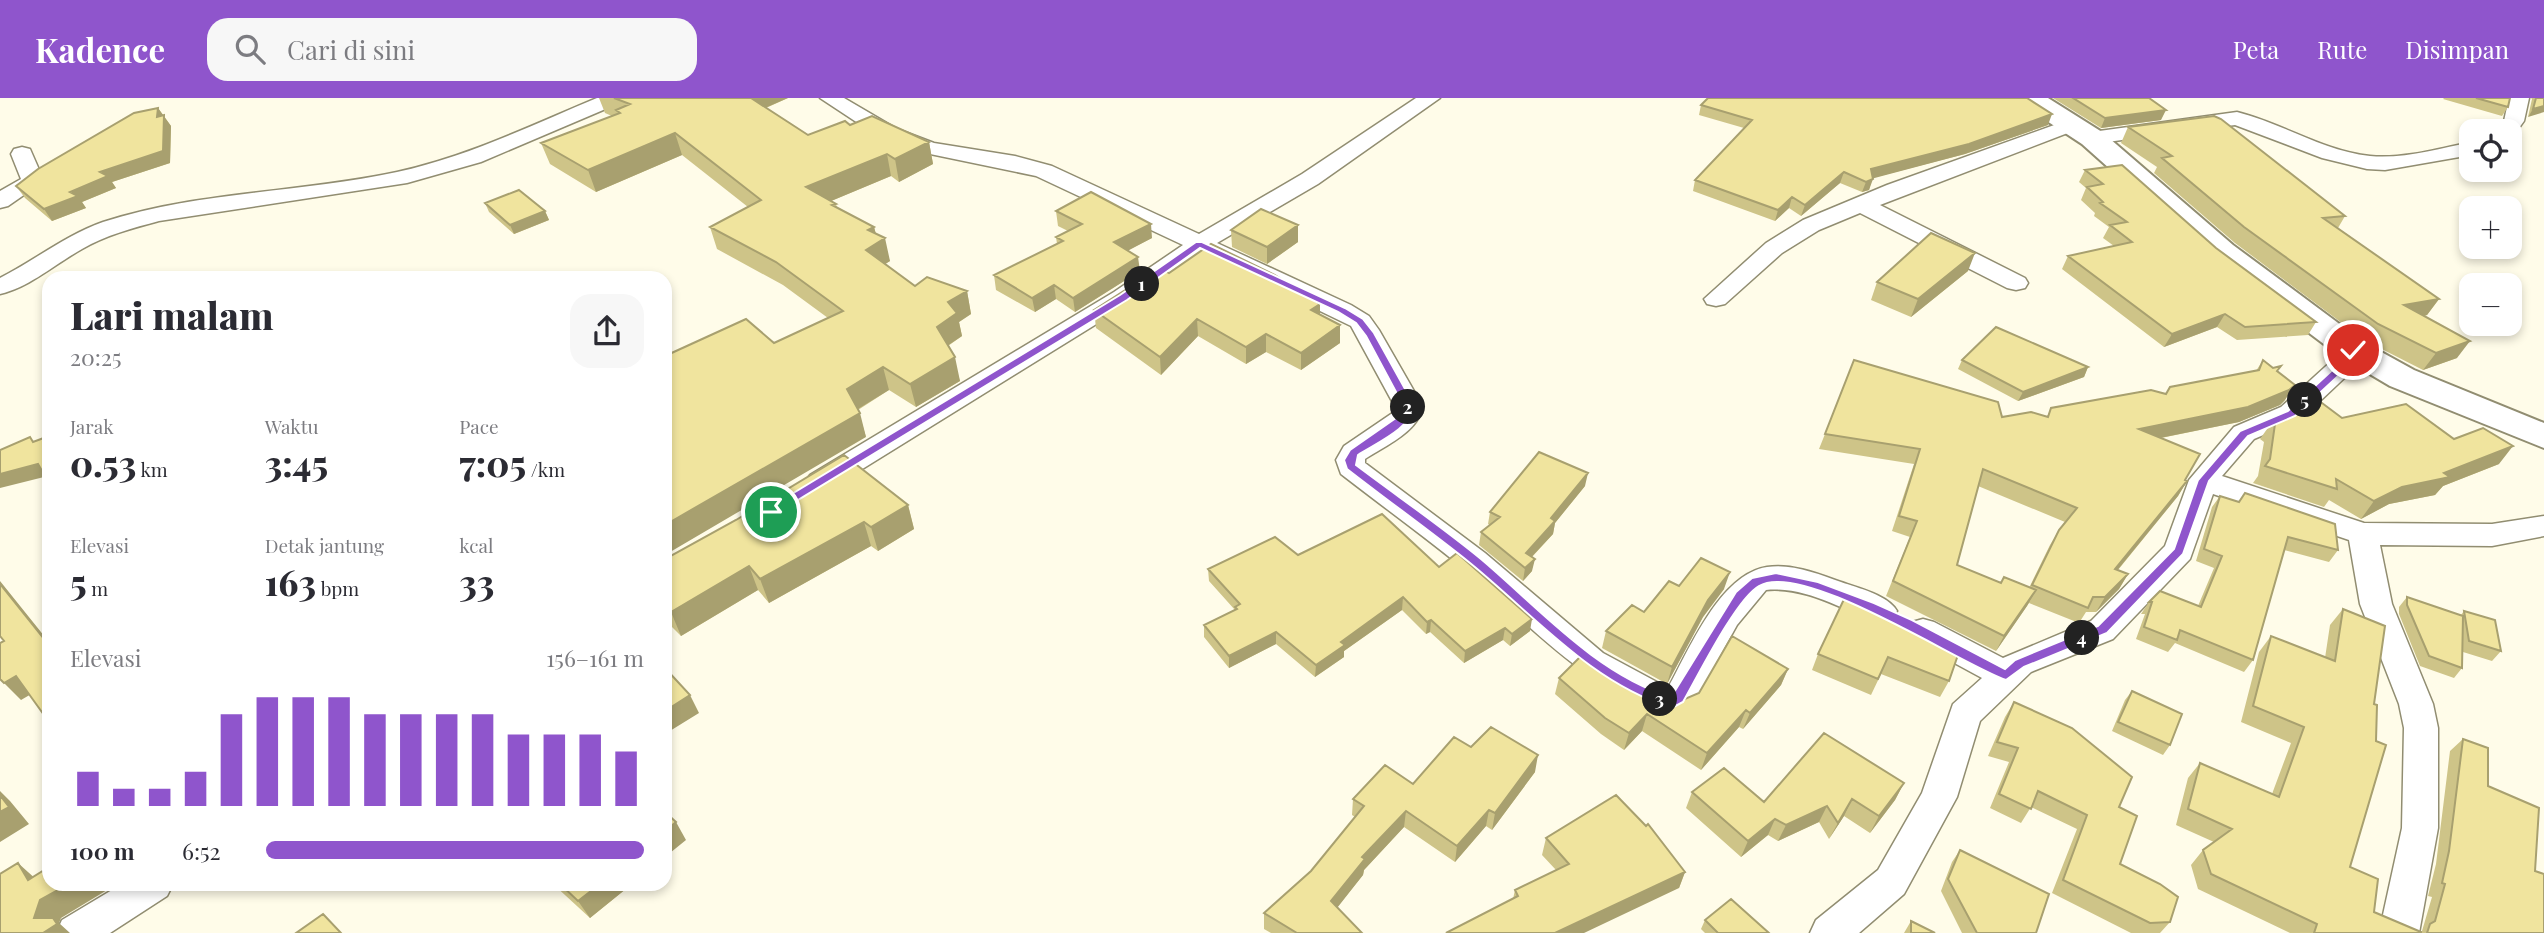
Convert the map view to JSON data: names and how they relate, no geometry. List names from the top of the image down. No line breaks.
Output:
{"page":{"header":"Kadence","search":"Cari di sini","nav":["Peta","Rute","Disimpan"],"map_buttons":["+","−"],"pins":["1","5","2","4","3"],"heading":["Lari malam","20:25"],"stats":[["Jarak","0.53 km"],["Waktu","3:45"],["Pace","7:05 /km"],["Elevasi","5 m"],["Detak jantung","163 bpm"],["kcal","33"]],"chart":["Elevasi","156–161 m"],"list":[{"name":"100 m","note":"6:52"}]}}
